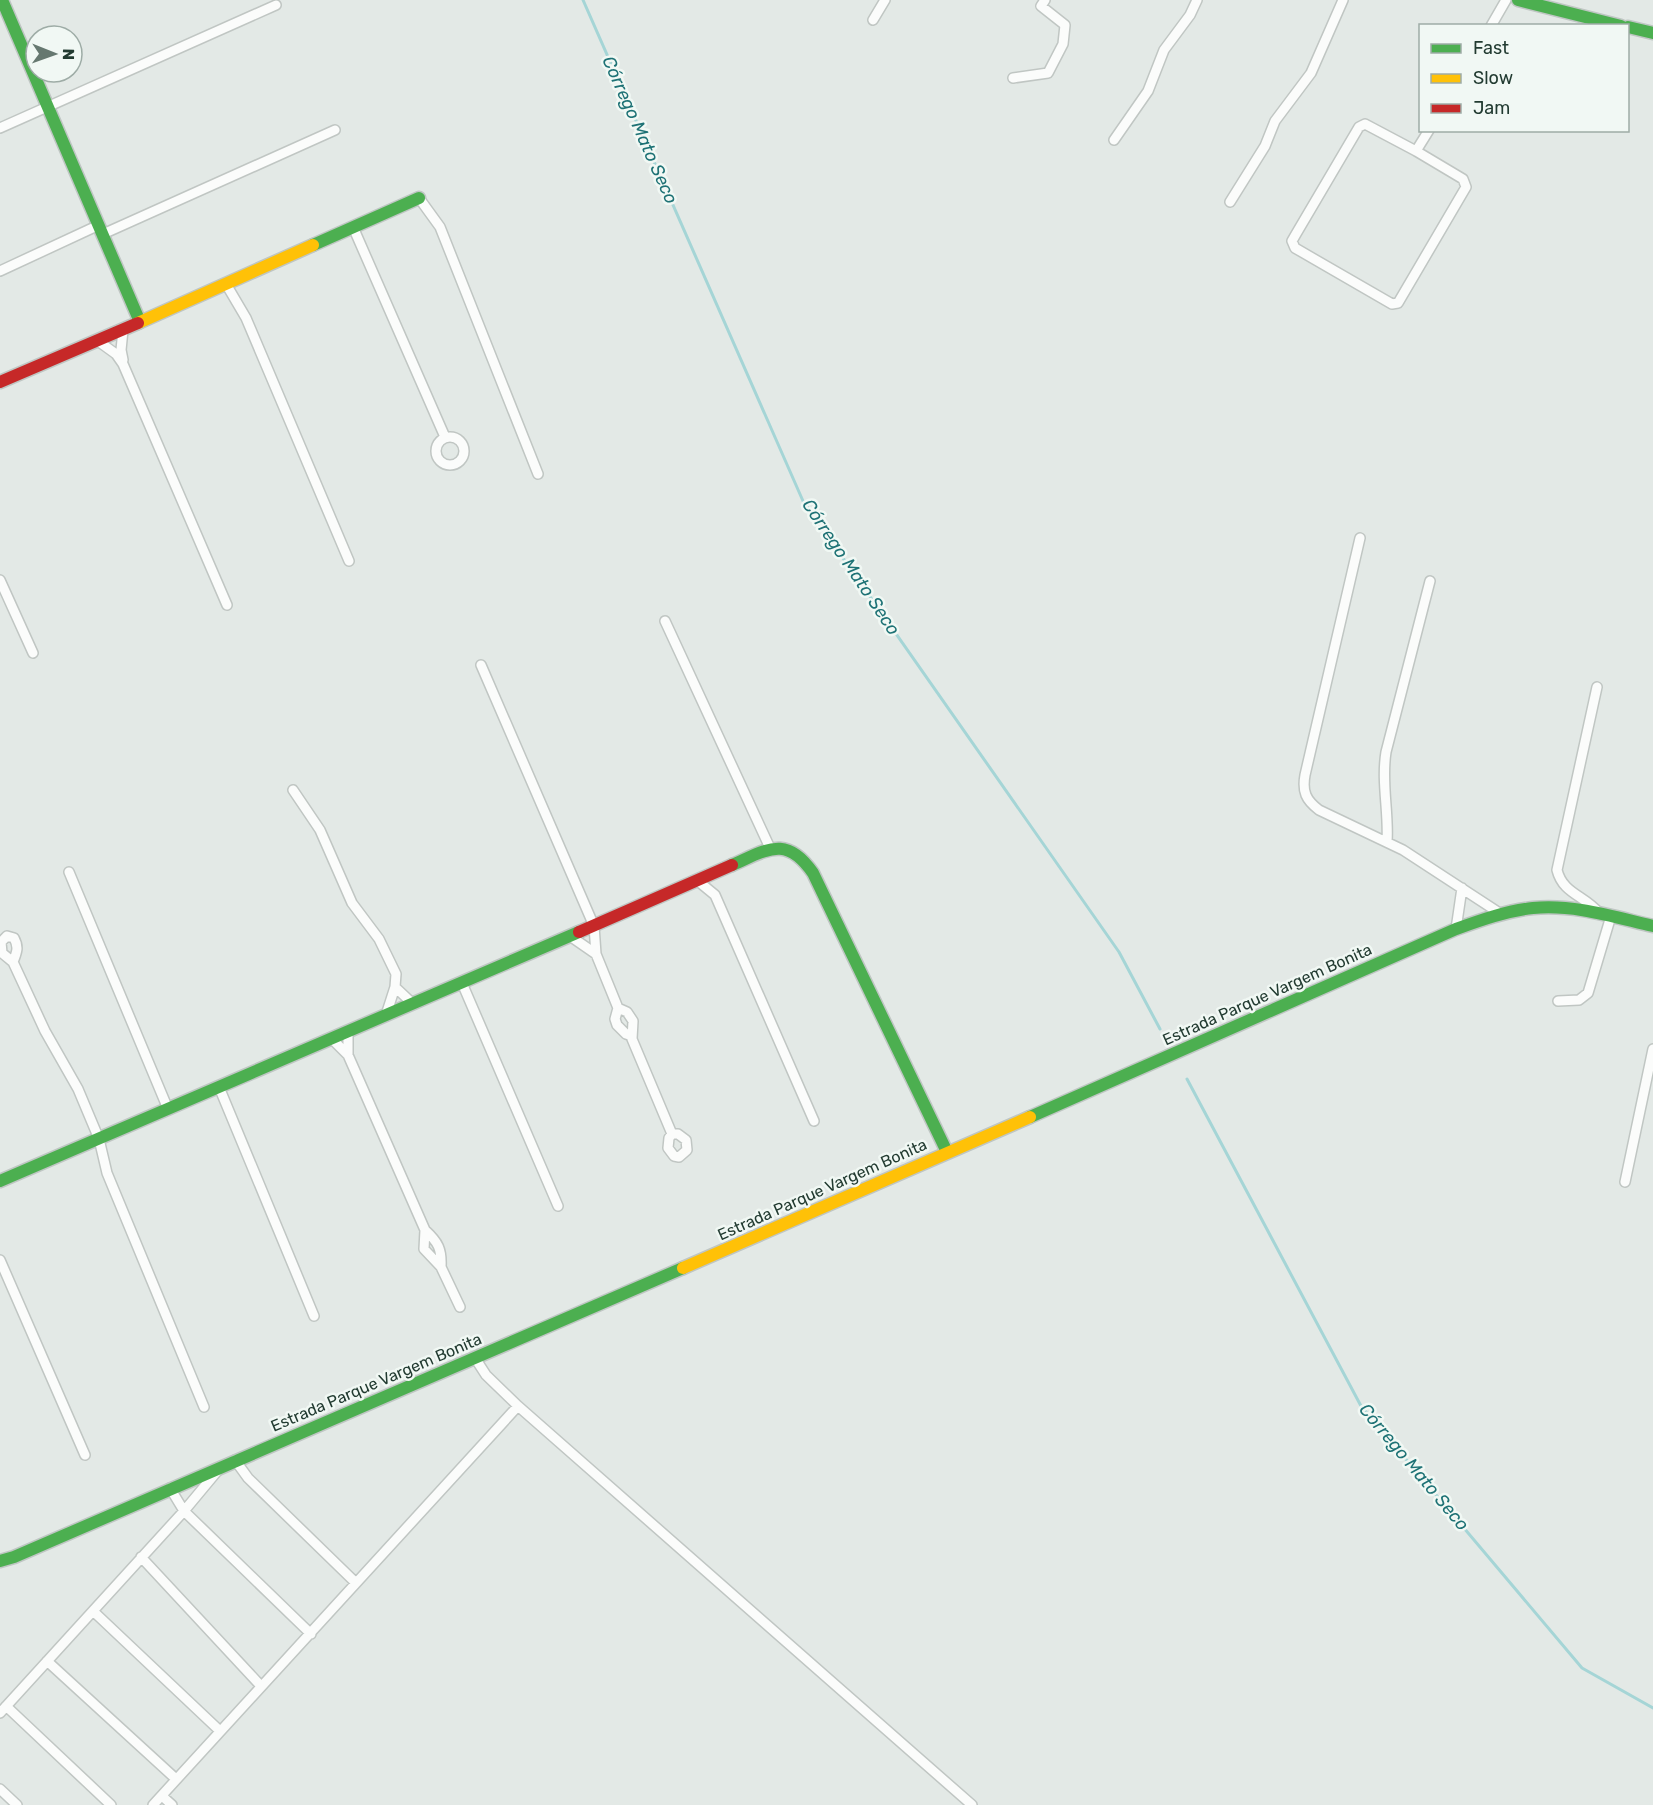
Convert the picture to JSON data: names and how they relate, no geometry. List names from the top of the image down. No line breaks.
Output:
{"streets":{"street":["Estrada Parque Vargem Bonita"]},"water":["Córrego Mato Seco"],"legend":["Fast","Slow","Jam"],"north":"right"}
